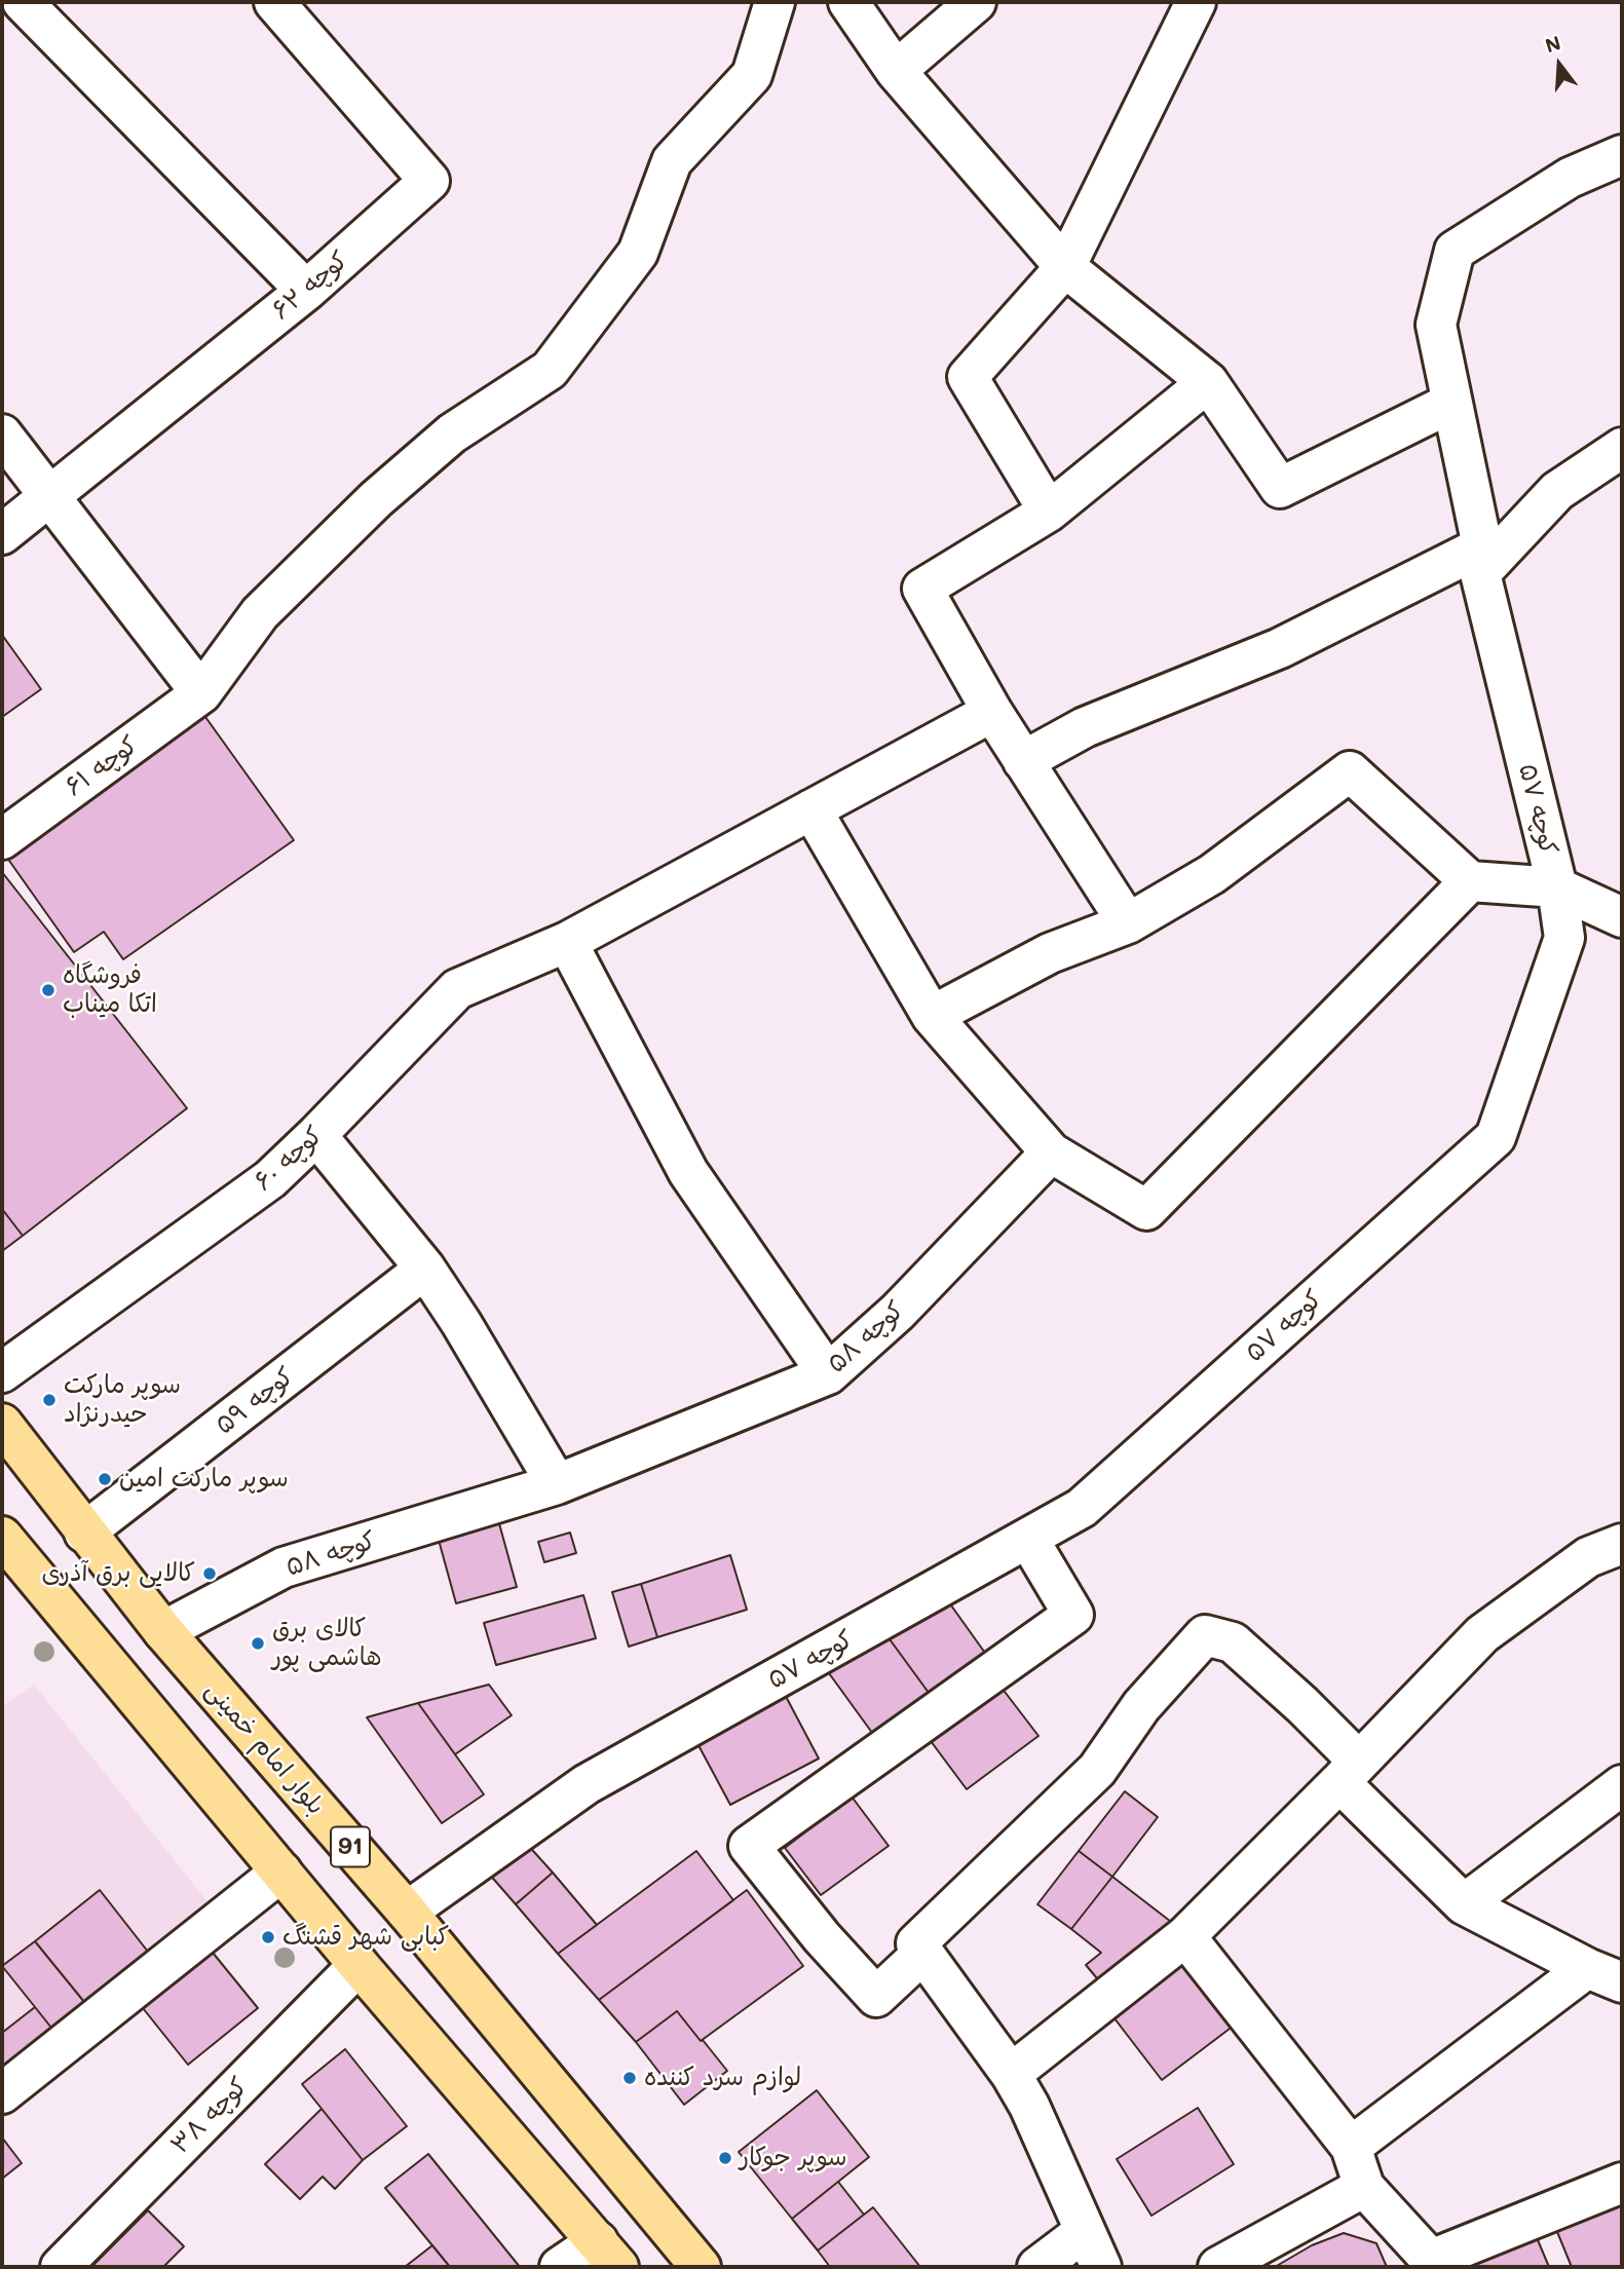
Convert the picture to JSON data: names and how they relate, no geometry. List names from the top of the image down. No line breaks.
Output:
{"streets":{"main road":["بلوار امام خمینی","91"],"street":["کوچه ۶۲","کوچه ۶۱","کوچه ۵۷","کوچه ۶۰","کوچه ۵۸","کوچه ۵۹","کوچه ۳۸"]},"crossings":[["کوچه ۵۷","بلوار امام خمینی"],["کوچه ۵۸","بلوار امام خمینی"],["کوچه ۵۹","بلوار امام خمینی"]],"places":["فروشگاه اتکا میناب","سوپر مارکت حیدرنژاد","سوپر مارکت امین","کالایی برق آذری","کالای برق هاشمی پور","کبابی شهر قشنگ","لوازم سرد کننده","سوپر جوکار"],"north":"top"}
